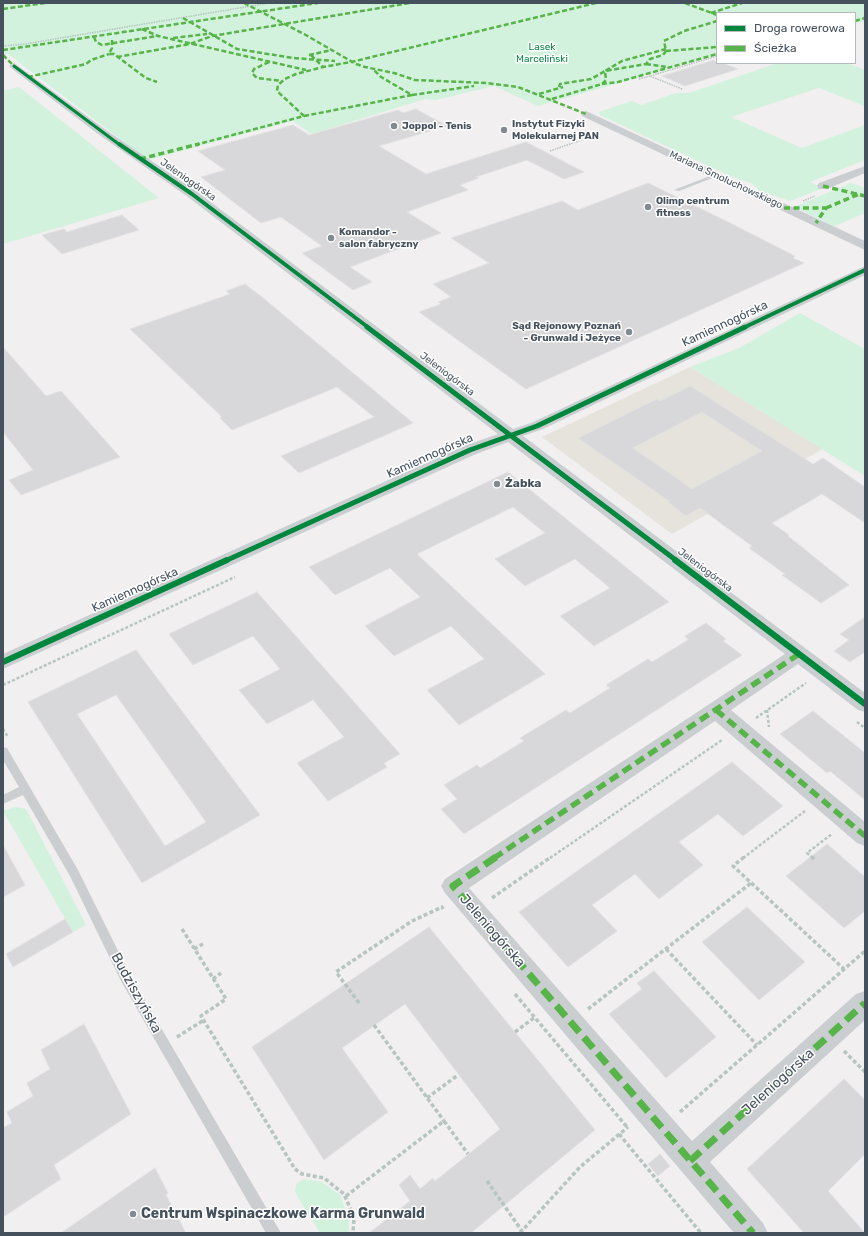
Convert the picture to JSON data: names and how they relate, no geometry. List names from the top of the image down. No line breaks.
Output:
{"streets":{"street":["Jeleniogórska","Mariana Smoluchowskiego","Kamiennogórska"],"lane":["Budziszyńska"]},"crossings":[["Jeleniogórska","Kamiennogórska"]],"parks":["Lasek Marceliński"],"places":["Joppol - Tenis","Instytut Fizyki Molekularnej PAN","Olimp centrum fitness","Komandor - salon fabryczny","Sąd Rejonowy Poznań - Grunwald i Jeżyce","Żabka","Centrum Wspinaczkowe Karma Grunwald"],"legend":["Droga rowerowa","Ścieżka"]}
